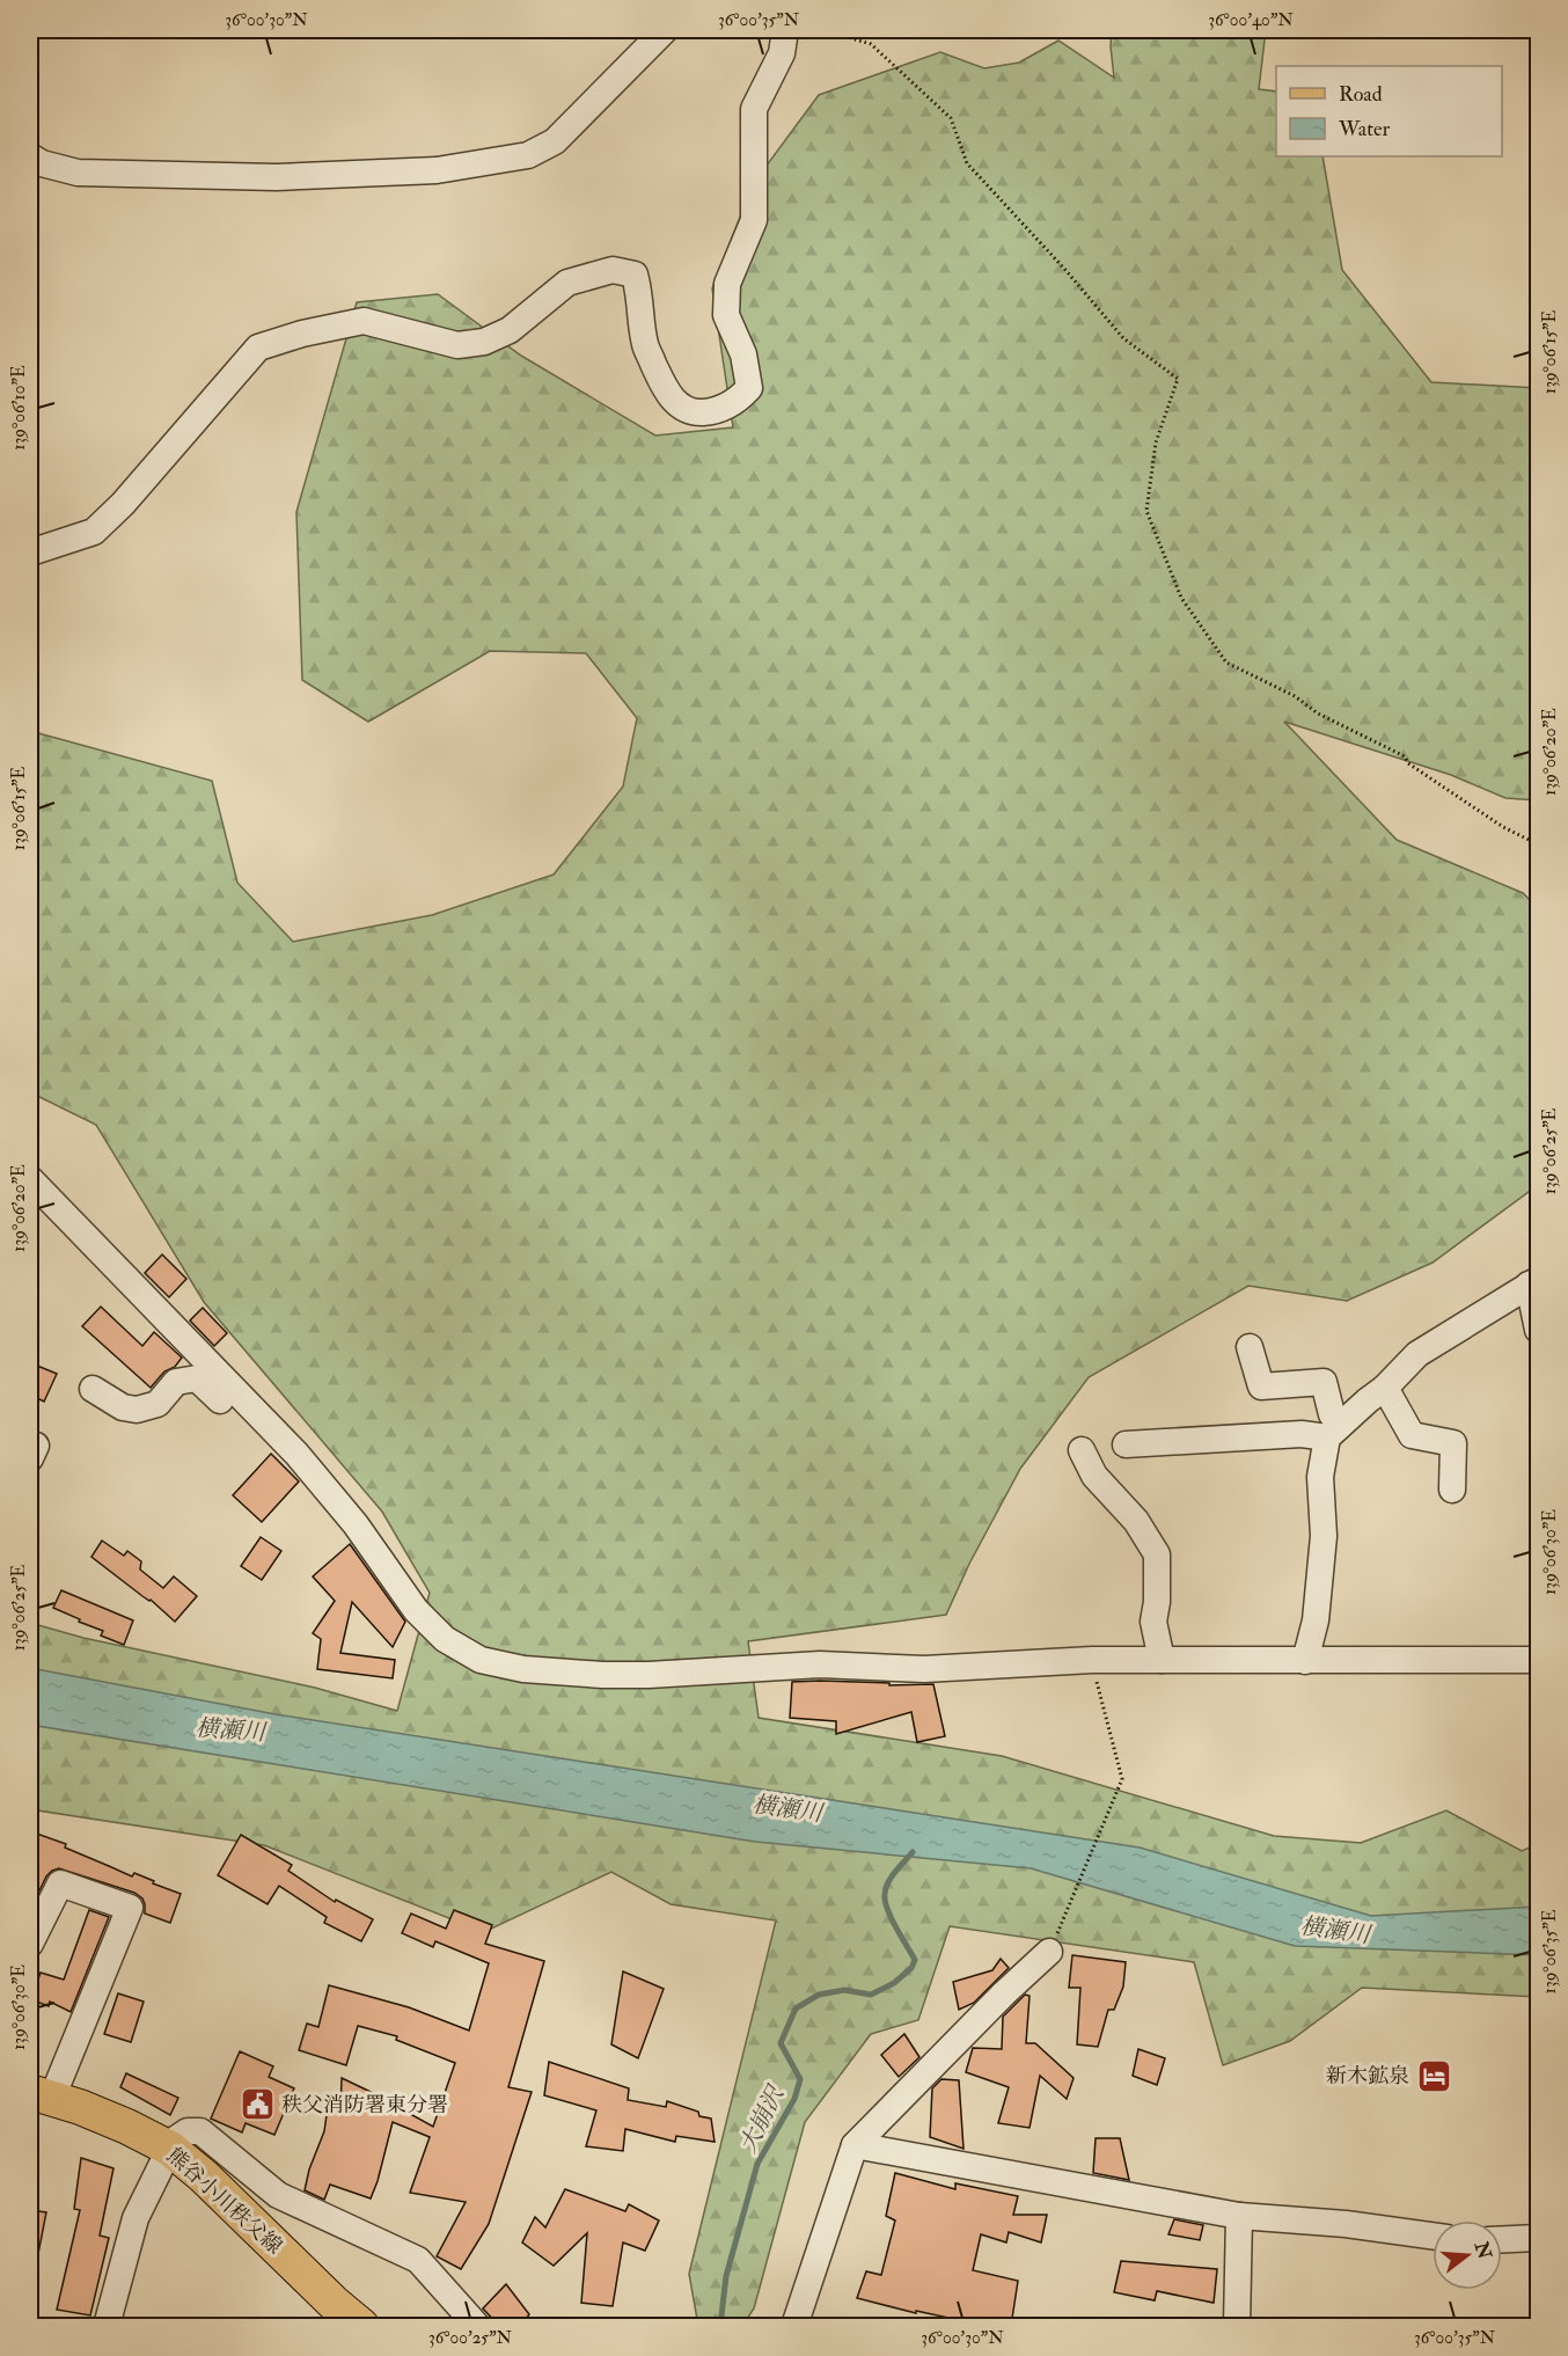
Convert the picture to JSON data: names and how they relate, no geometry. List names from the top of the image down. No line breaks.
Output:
{"streets":{"main road":["熊谷小川秩父線"]},"water":["横瀬川","大崩沢"],"places":{"hotel":["新木鉱泉"],"public building":["秩父消防署東分署"]},"legend":["Road","Water"],"north":"right","coordinates":["36°00'30\"N","36°00'35\"N","36°00'40\"N","139°06'15\"E","139°06'10\"E","139°06'20\"E","139°06'25\"E","139°06'30\"E","139°06'35\"E","36°00'25\"N"]}
